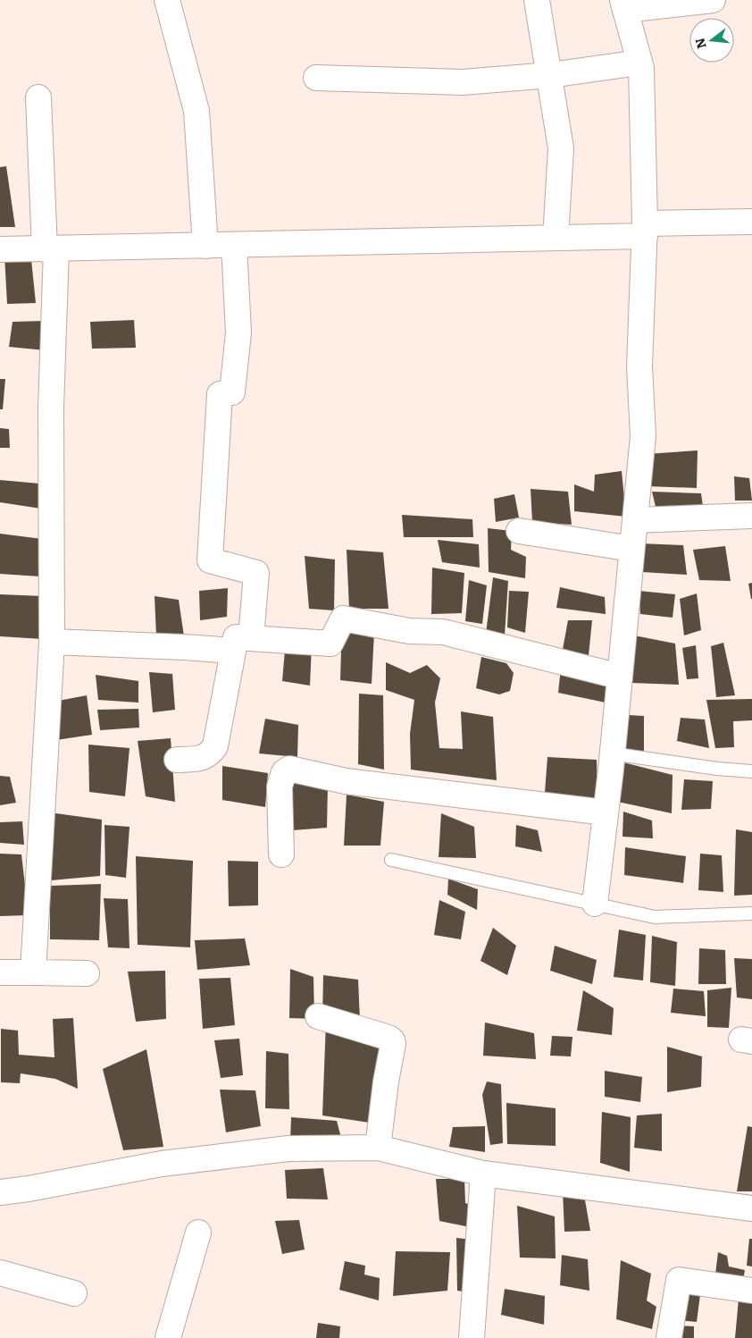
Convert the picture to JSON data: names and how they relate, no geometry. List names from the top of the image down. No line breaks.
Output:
{"north":"left"}
